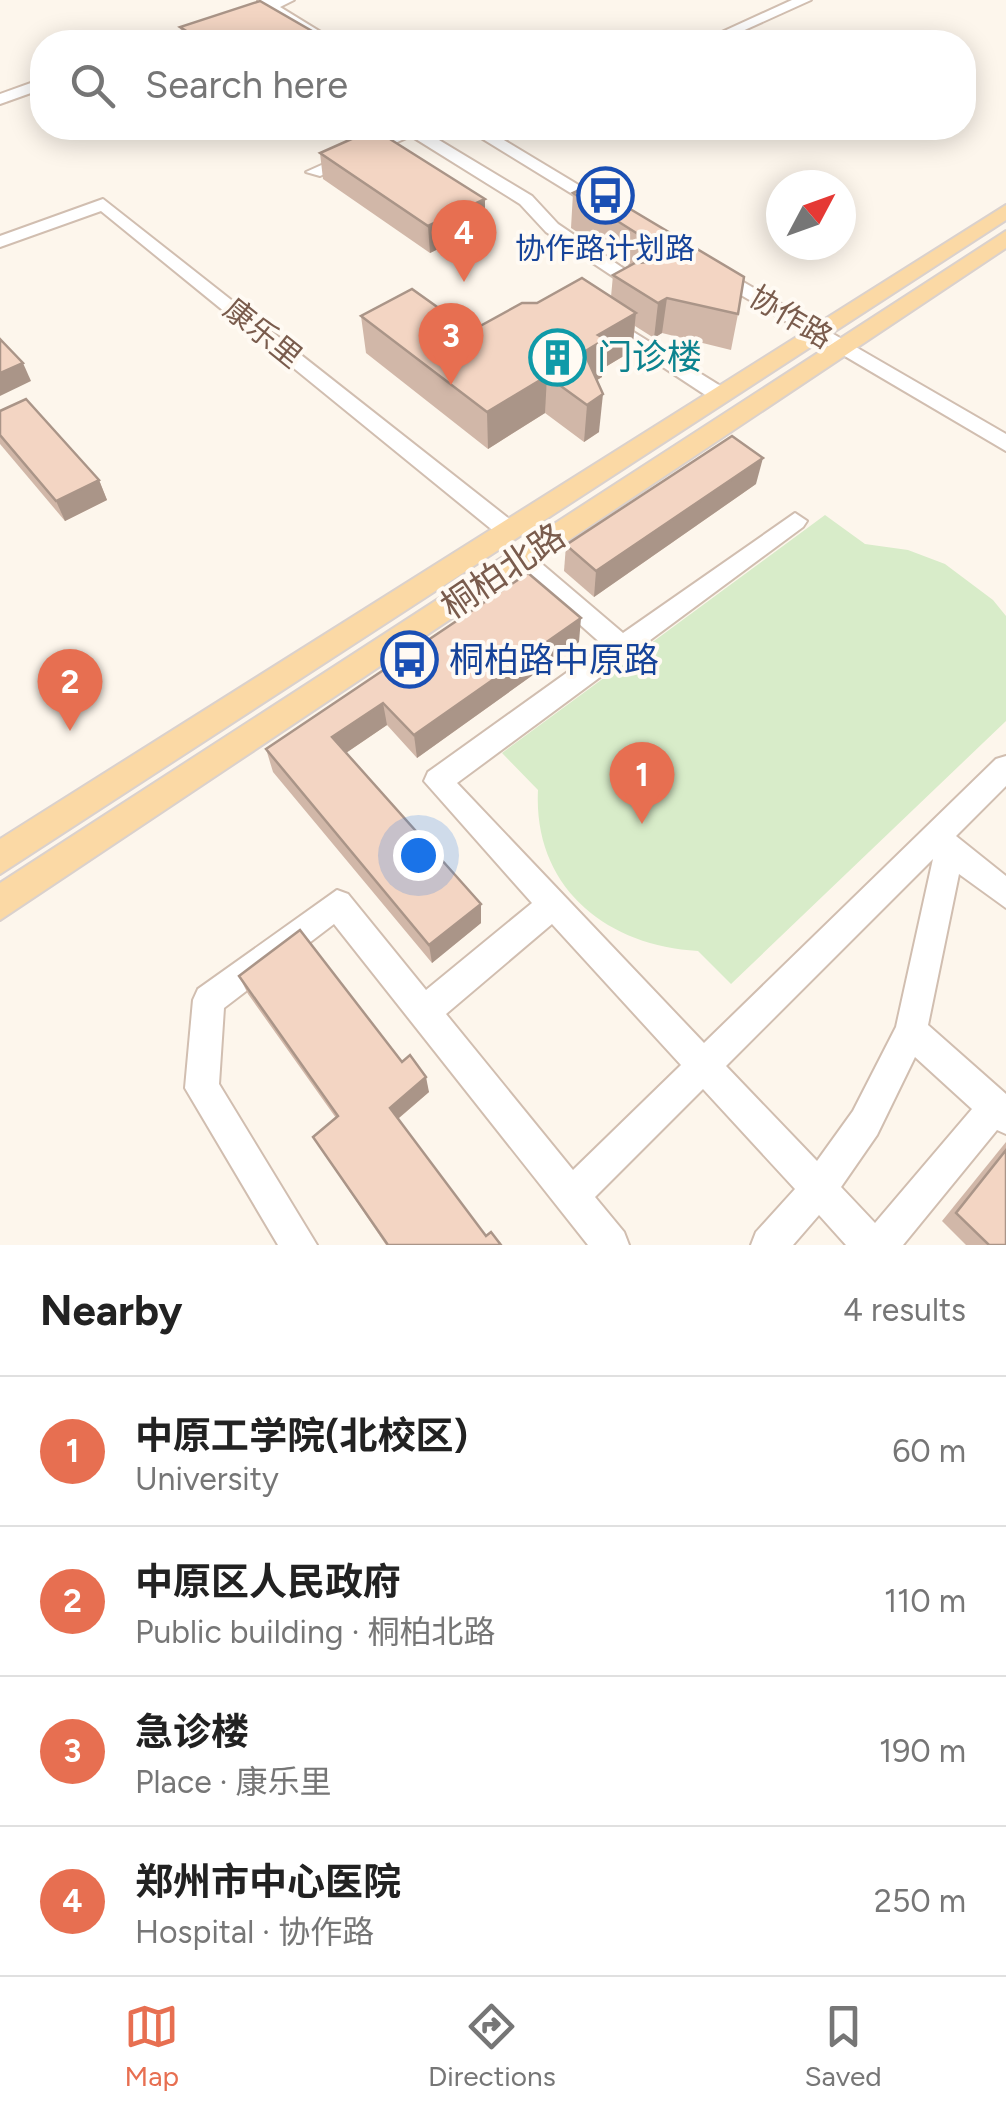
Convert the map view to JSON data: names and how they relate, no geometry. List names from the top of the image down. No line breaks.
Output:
{"streets":{"main road":["桐柏北路"],"street":["协作路","康乐里"]},"crossings":[["协作路","桐柏北路"],["康乐里","桐柏北路"]],"places":{"bus stop":["协作路计划路","桐柏路中原路"],"building":["门诊楼"]},"north":"top right","page":{"search":"Search here","pins":["4","3","2","1"],"heading":["Nearby","4 results"],"list":[{"mark":"1","name":"中原工学院(北校区)","note":"University","value":"60 m"},{"mark":"2","name":"中原区人民政府","note":"Public building · 桐柏北路","value":"110 m"},{"mark":"3","name":"急诊楼","note":"Place · 康乐里","value":"190 m"},{"mark":"4","name":"郑州市中心医院","note":"Hospital · 协作路","value":"250 m"}],"nav":["Map","Directions","Saved"]}}
